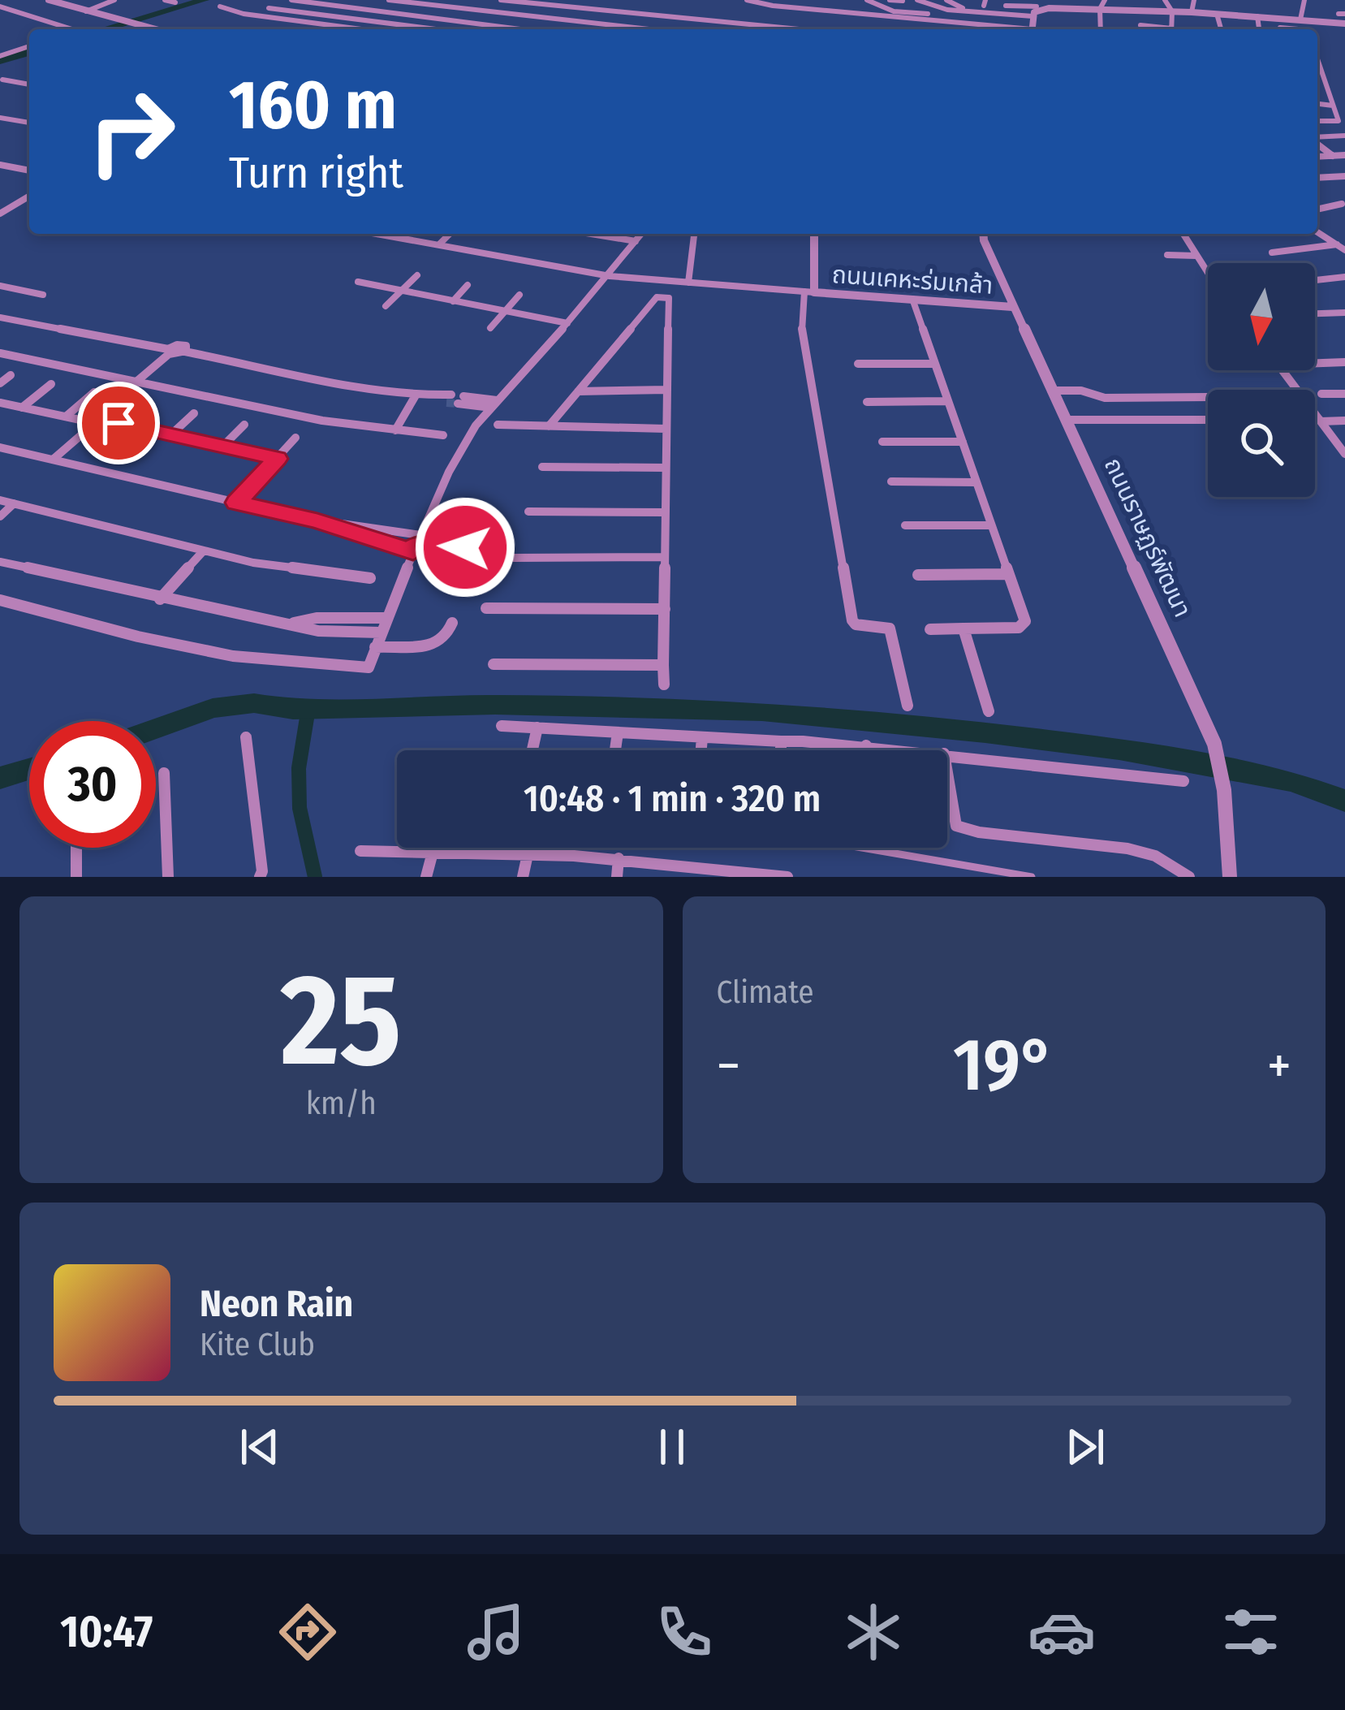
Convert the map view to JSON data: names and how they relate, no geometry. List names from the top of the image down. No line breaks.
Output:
{"streets":{"street":["ถนนเคหะร่มเกล้า","ถนนราษฏร์พัฒนา"]},"crossings":[["ถนนเคหะร่มเกล้า","ถนนราษฏร์พัฒนา"]],"north":"bottom","page":{"turn":["160 m","Turn right"],"limit":"30","trip":"10:48 · 1 min · 320 m","tile":[["25","km/h"],"Climate"],"heat":["−","19°","+"],"song":["Neon Rain","Kite Club"],"tabs":"10:47"}}
